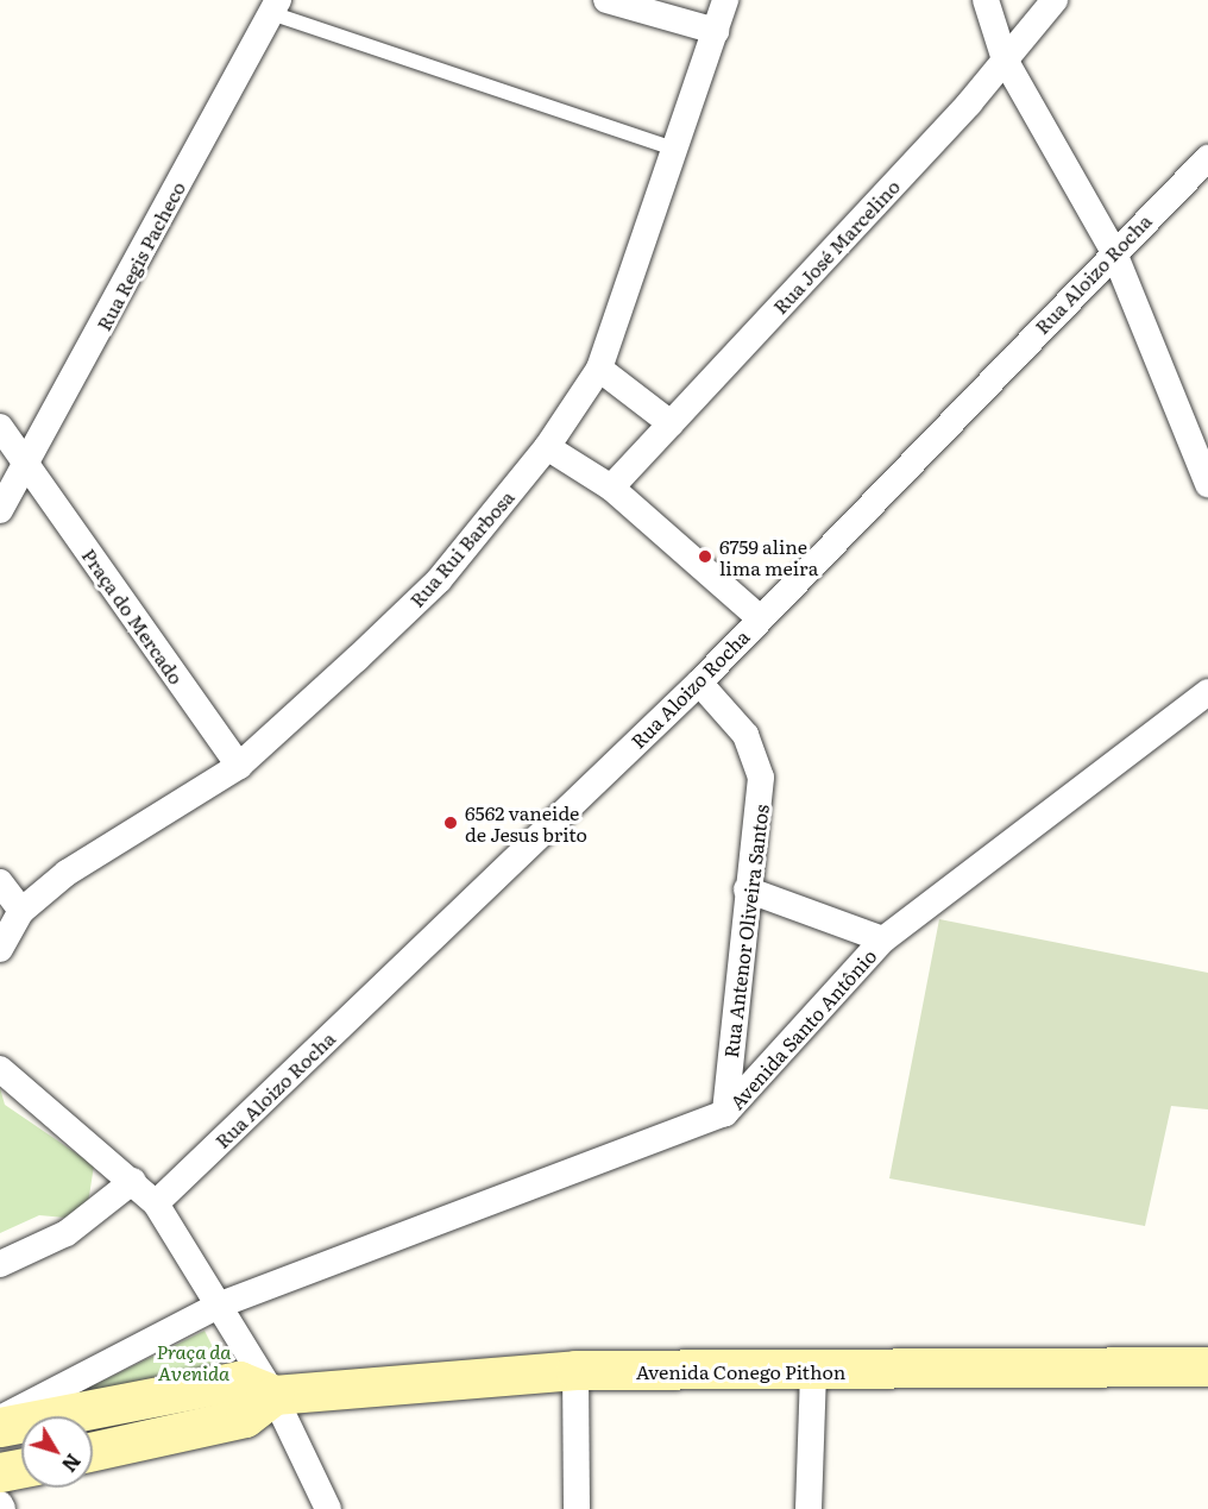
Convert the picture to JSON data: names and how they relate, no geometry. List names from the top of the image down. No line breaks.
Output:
{"streets":{"main road":["Avenida Conego Pithon"],"street":["Rua José Marcelino","Rua Regis Pacheco","Rua Aloizo Rocha","Rua Rui Barbosa","Praça do Mercado","Rua Antenor Oliveira Santos","Avenida Santo Antônio"]},"crossings":[["Rua Regis Pacheco","Praça do Mercado"],["Rua Aloizo Rocha","Rua Antenor Oliveira Santos"],["Rua Rui Barbosa","Praça do Mercado"],["Rua Antenor Oliveira Santos","Avenida Santo Antônio"]],"parks":["Praça da Avenida"],"places":["6759 aline lima meira","6562 vaneide de Jesus brito"],"north":"bottom right"}
